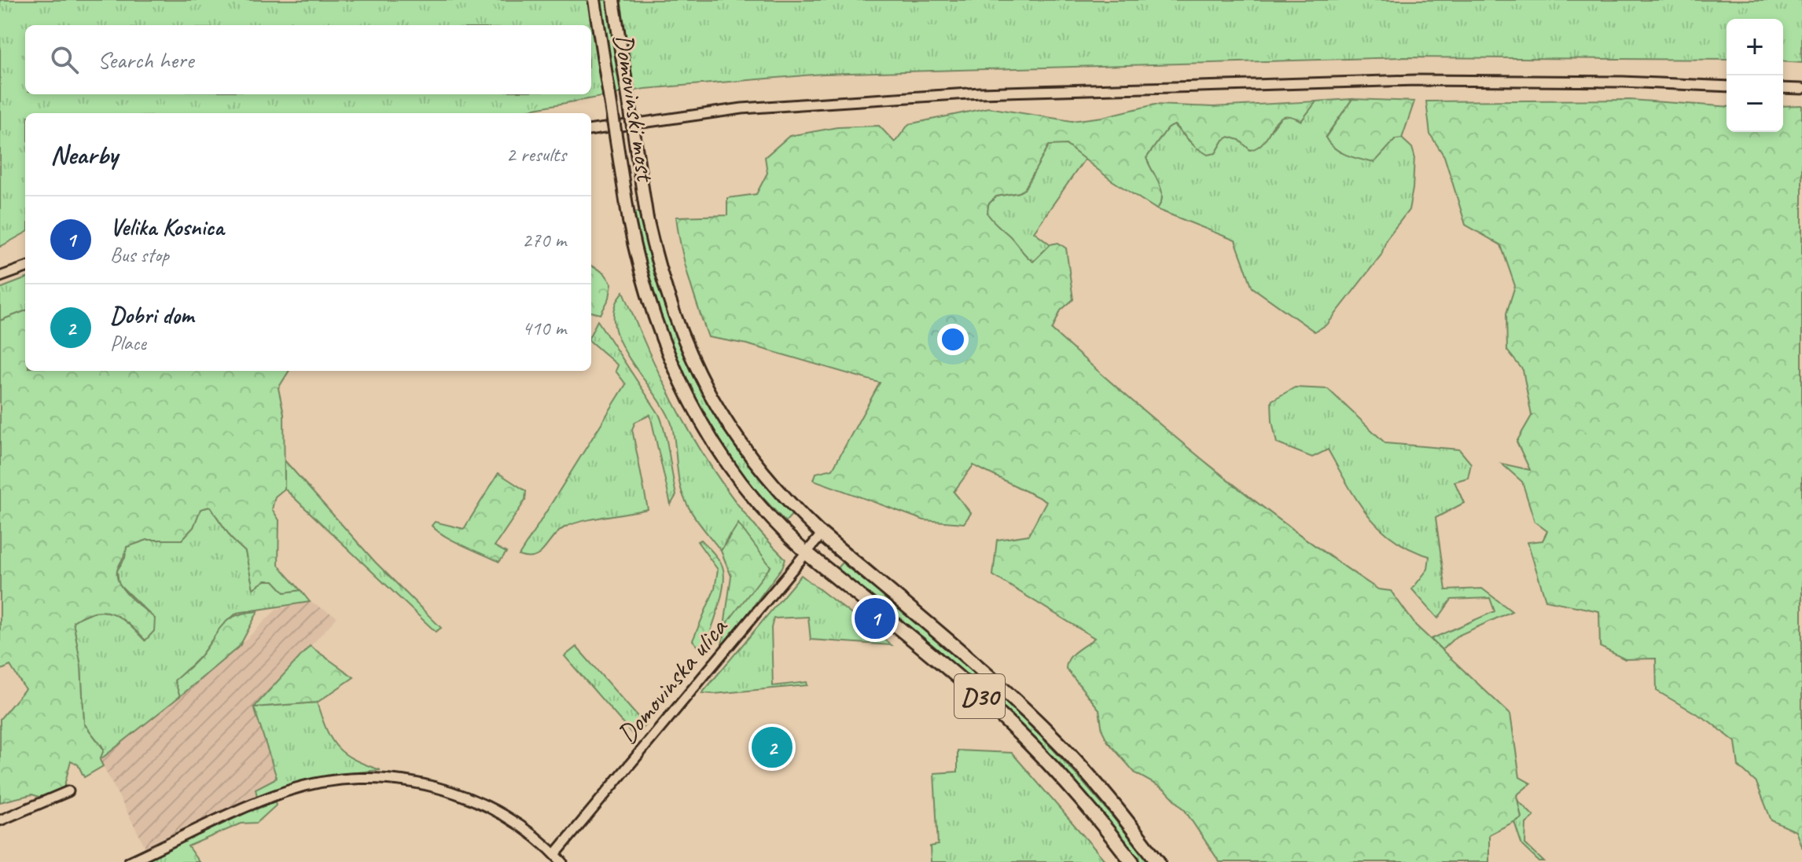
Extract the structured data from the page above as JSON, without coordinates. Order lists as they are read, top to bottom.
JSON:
{
  "streets": {
    "highway": ["D30"],
    "main road": ["Domovinski most"],
    "street": ["Domovinska ulica"]
  },
  "crossings": [
    ["Domovinski most", "Domovinska ulica"],
    ["Domovinski most", "D30"],
    ["Domovinska ulica", "D30"]
  ],
  "page": {
    "map_buttons": ["+", "−"],
    "search": "Search here",
    "heading": ["Nearby", "2 results"],
    "list": [
      {
        "mark": "1",
        "name": "Velika Kosnica",
        "note": "Bus stop",
        "value": "270 m"
      },
      {
        "mark": "2",
        "name": "Dobri dom",
        "note": "Place",
        "value": "410 m"
      }
    ],
    "pins": ["1", "2"]
  }
}
